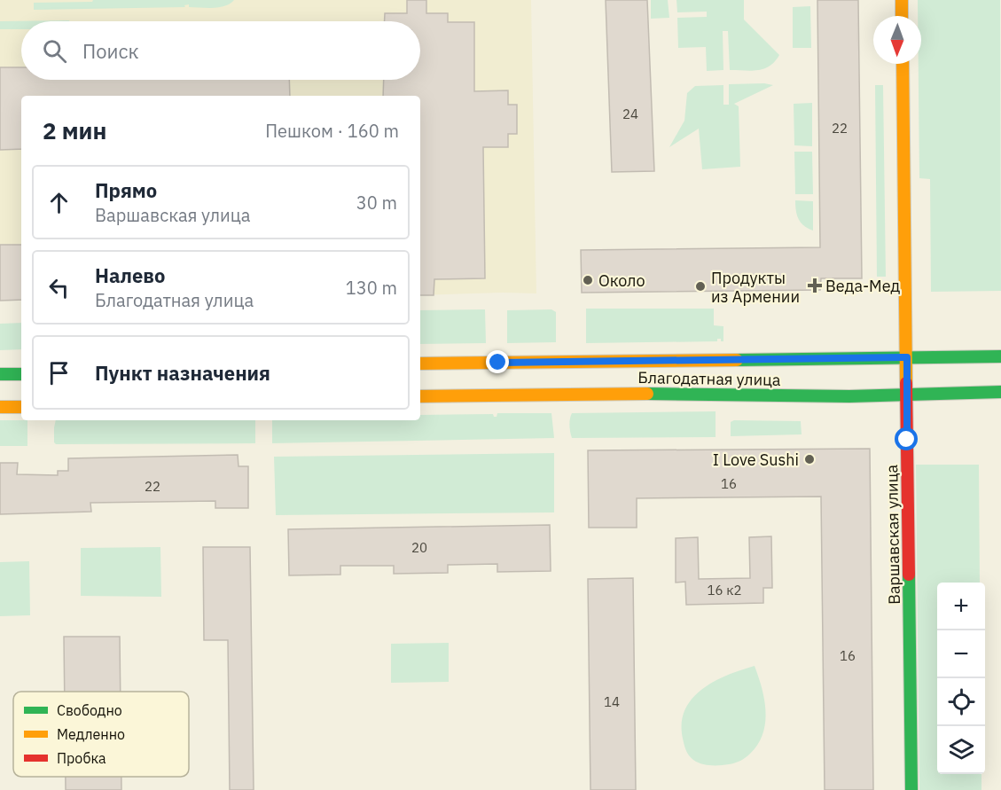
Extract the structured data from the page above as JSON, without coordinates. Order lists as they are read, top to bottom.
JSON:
{
  "streets": {
    "main road": ["Благодатная улица", "Варшавская улица"]
  },
  "crossings": [
    ["Благодатная улица", "Варшавская улица"]
  ],
  "places": {
    "other": ["Около", "Продукты из Армении", "I Love Sushi"],
    "health": ["Веда-Мед"]
  },
  "house_numbers": [
    "24",
    "22",
    "16",
    "22",
    "20",
    "16 к2",
    "16",
    "14"
  ],
  "legend": ["Свободно", "Медленно", "Пробка"],
  "north": "bottom",
  "page": {
    "search": "Поиск",
    "heading": ["2 мин", "Пешком · 160 m"],
    "list": [
      ["Прямо", "Варшавская улица", "30 m"],
      ["Налево", "Благодатная улица", "130 m"],
      "Пункт назначения"
    ],
    "map_buttons": ["+", "−"]
  }
}
